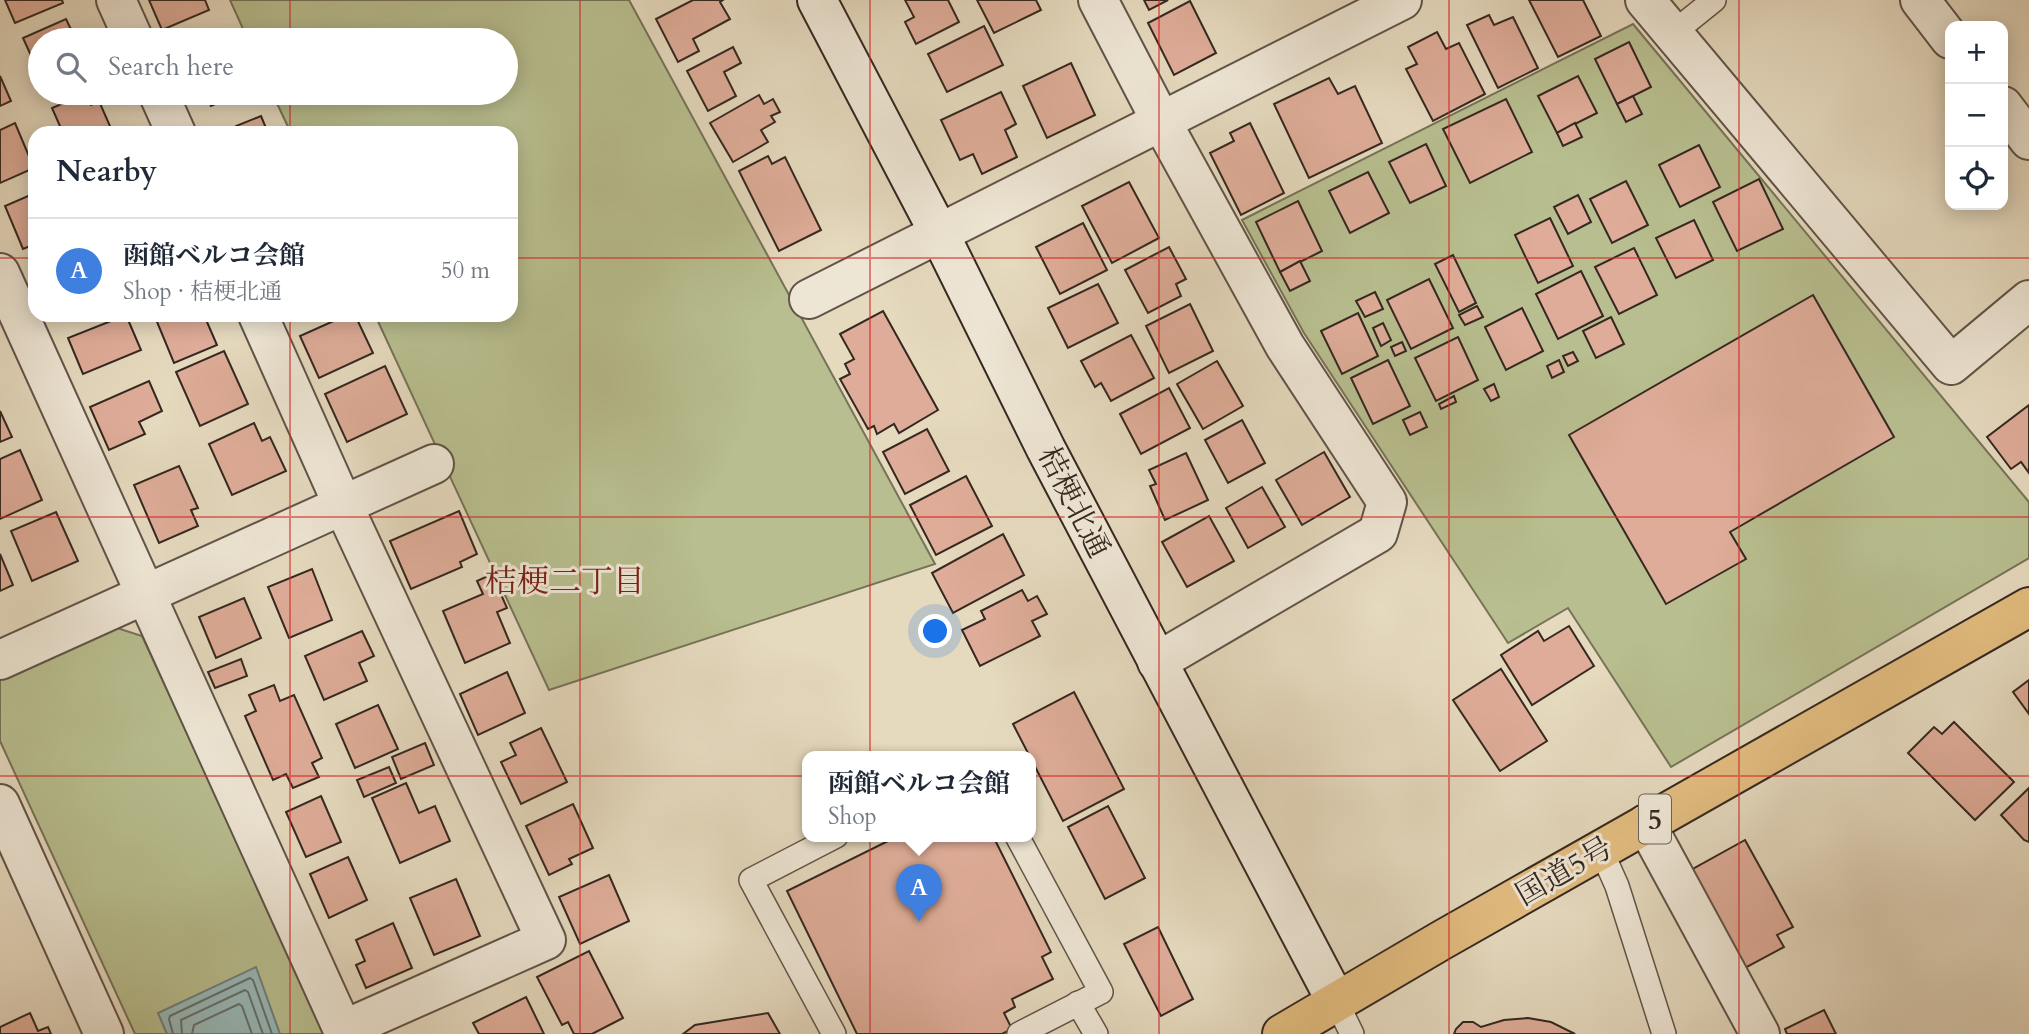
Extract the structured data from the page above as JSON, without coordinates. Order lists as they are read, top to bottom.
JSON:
{
  "streets": {
    "highway": ["5", "国道5号"],
    "street": ["桔梗北通"]
  },
  "crossings": [
    ["桔梗北通", "国道5号"]
  ],
  "districts": ["桔梗二丁目"],
  "page": {
    "map_buttons": ["+", "−"],
    "search": "Search here",
    "heading": "Nearby",
    "list": [
      {
        "mark": "A",
        "name": "函館ベルコ会館",
        "note": "Shop · 桔梗北通",
        "value": "50 m"
      }
    ],
    "popup": ["函館ベルコ会館", "Shop"],
    "pins": "A"
  }
}
